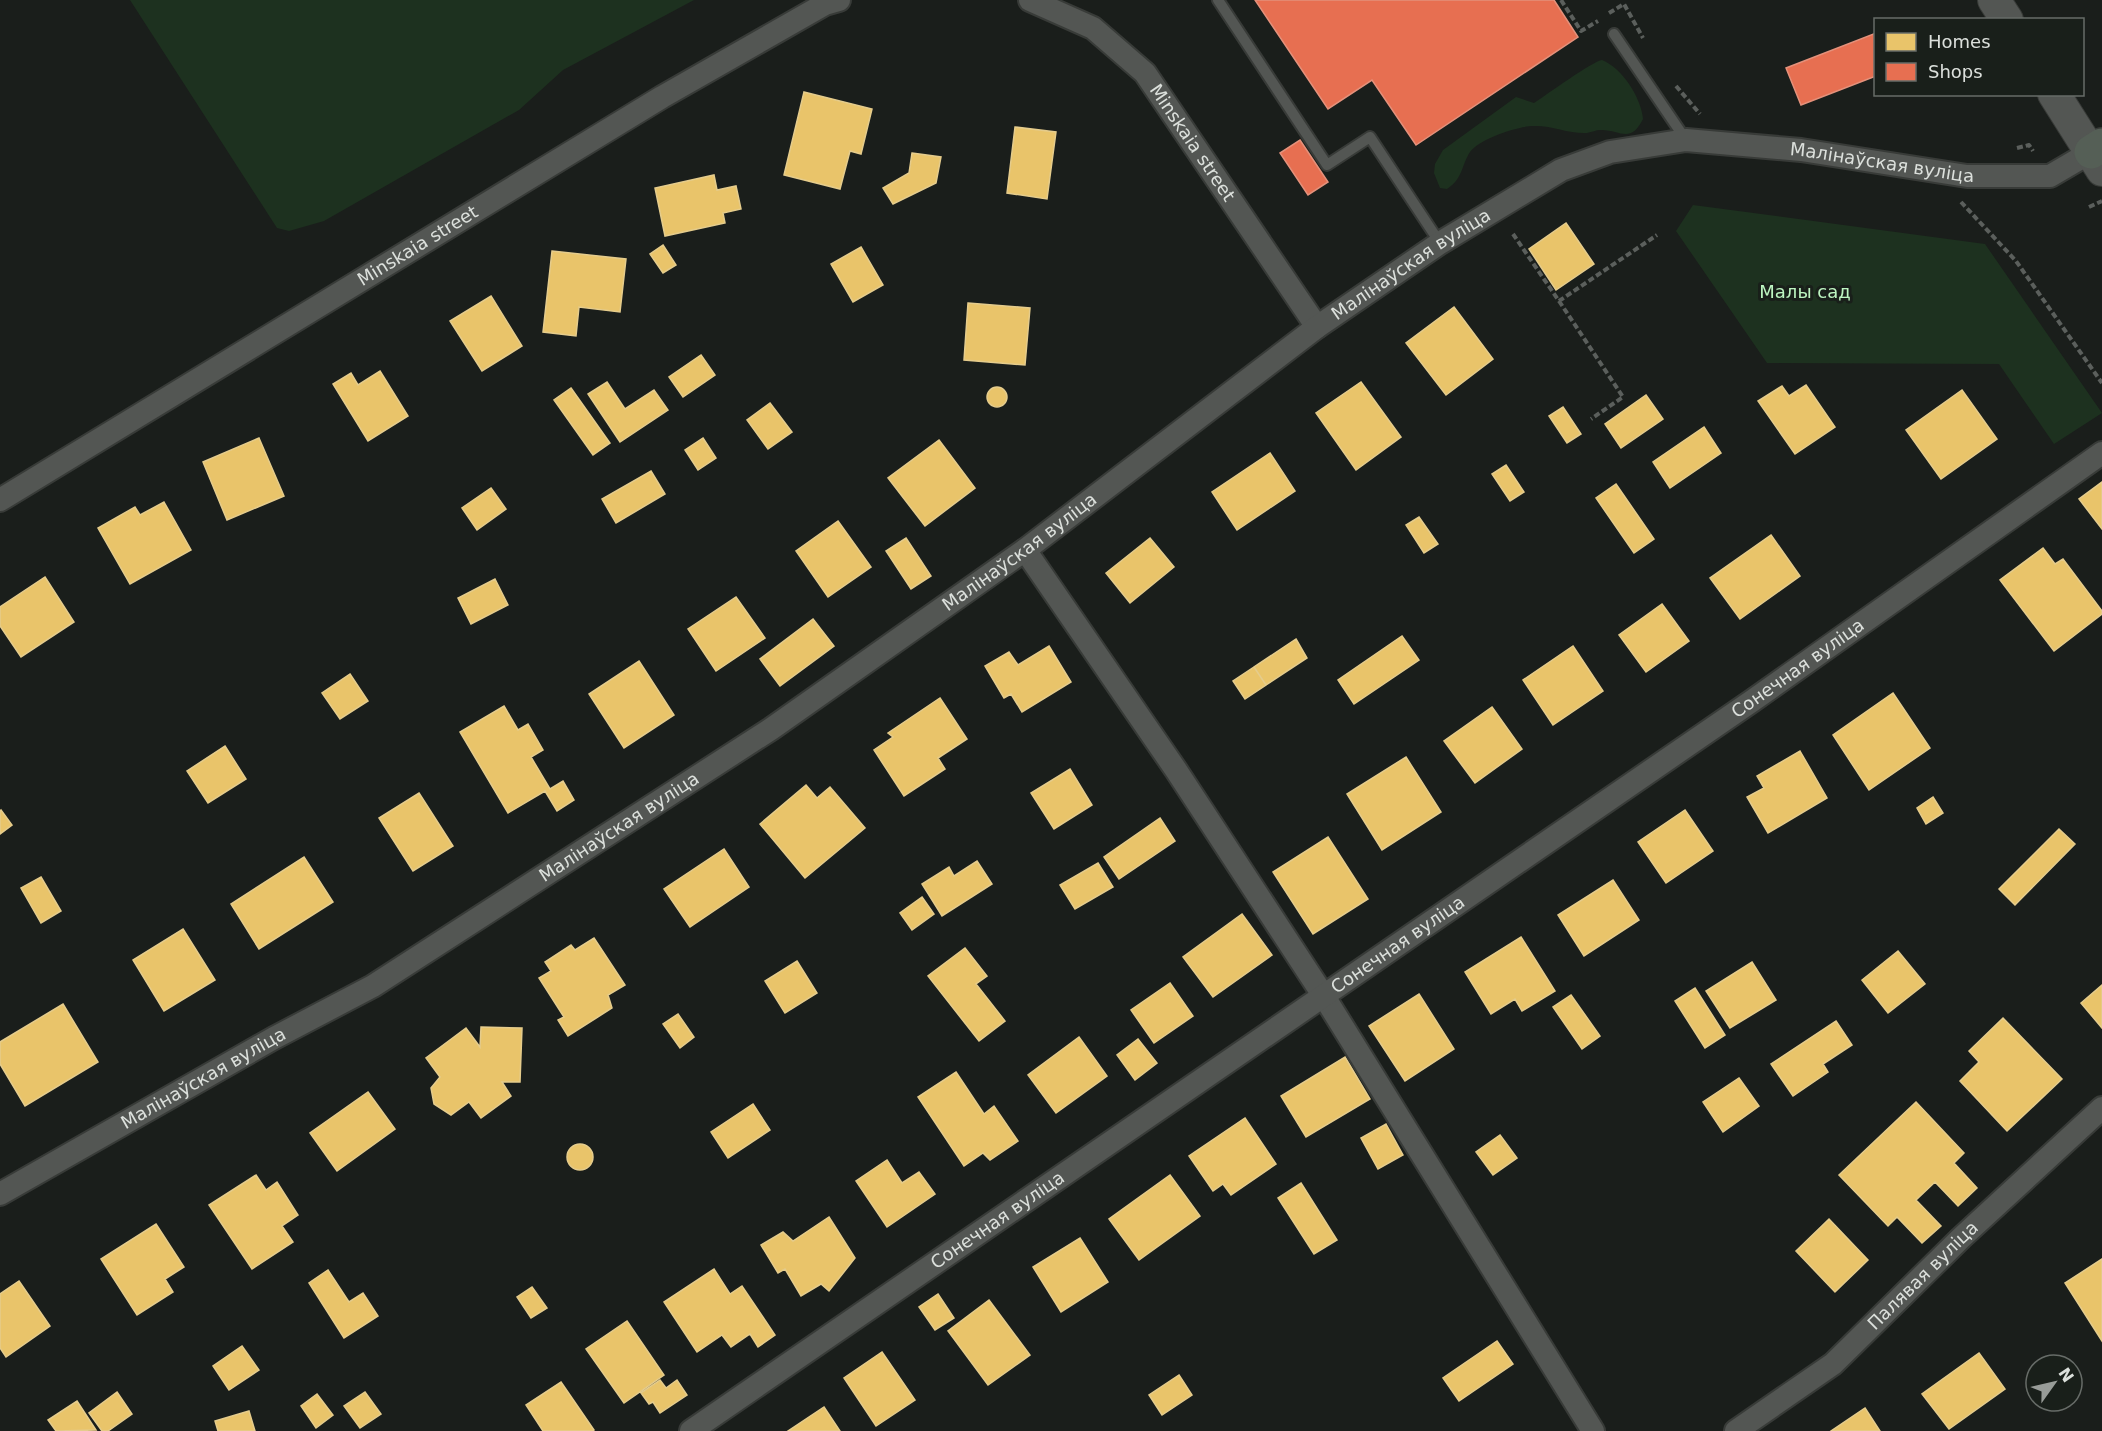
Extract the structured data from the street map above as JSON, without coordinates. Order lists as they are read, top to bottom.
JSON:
{
  "streets": {
    "street": [
      "Minskaia street",
      "Малінаўская вуліца",
      "Сонечная вуліца",
      "Палявая вуліца"
    ]
  },
  "crossings": [
    ["Minskaia street", "Малінаўская вуліца"]
  ],
  "parks": ["Малы сад"],
  "legend": ["Homes", "Shops"],
  "north": "top right"
}
